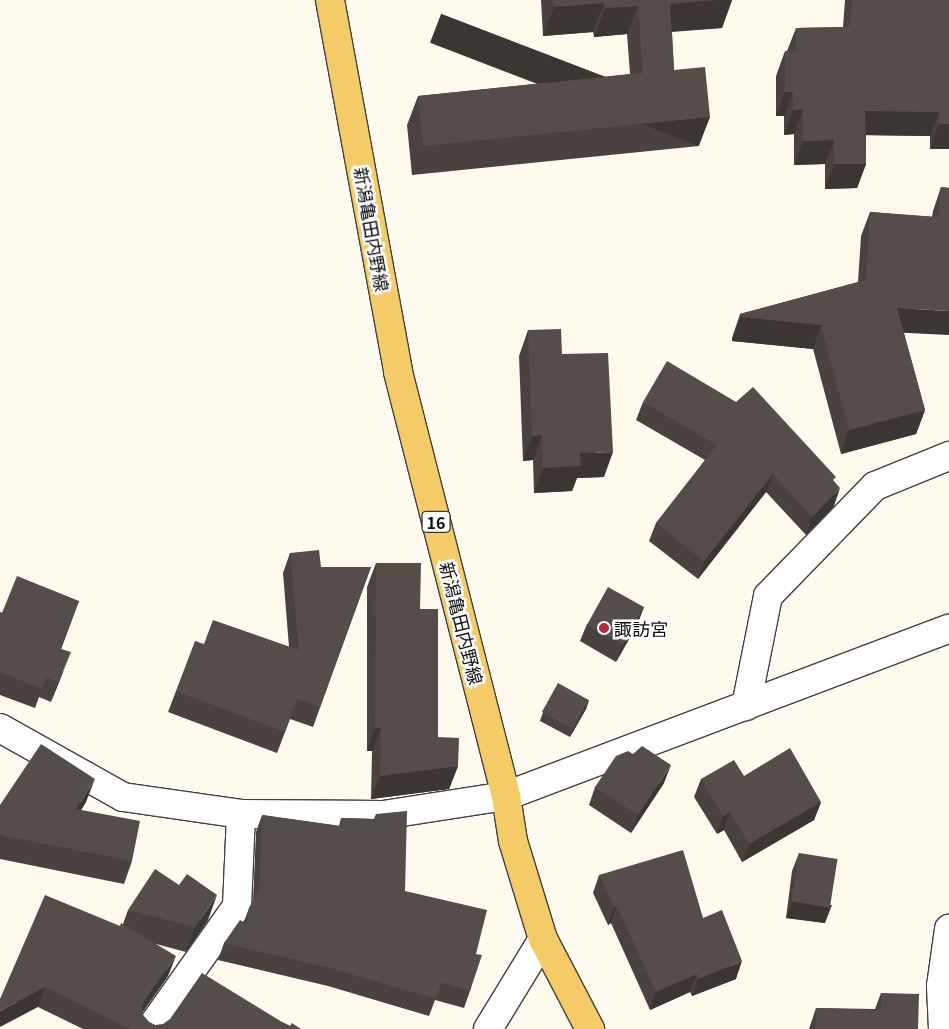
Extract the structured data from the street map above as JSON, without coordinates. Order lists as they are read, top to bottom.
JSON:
{
  "streets": {
    "main road": ["新潟亀田内野線", "16"]
  },
  "places": ["諏訪宮"]
}
